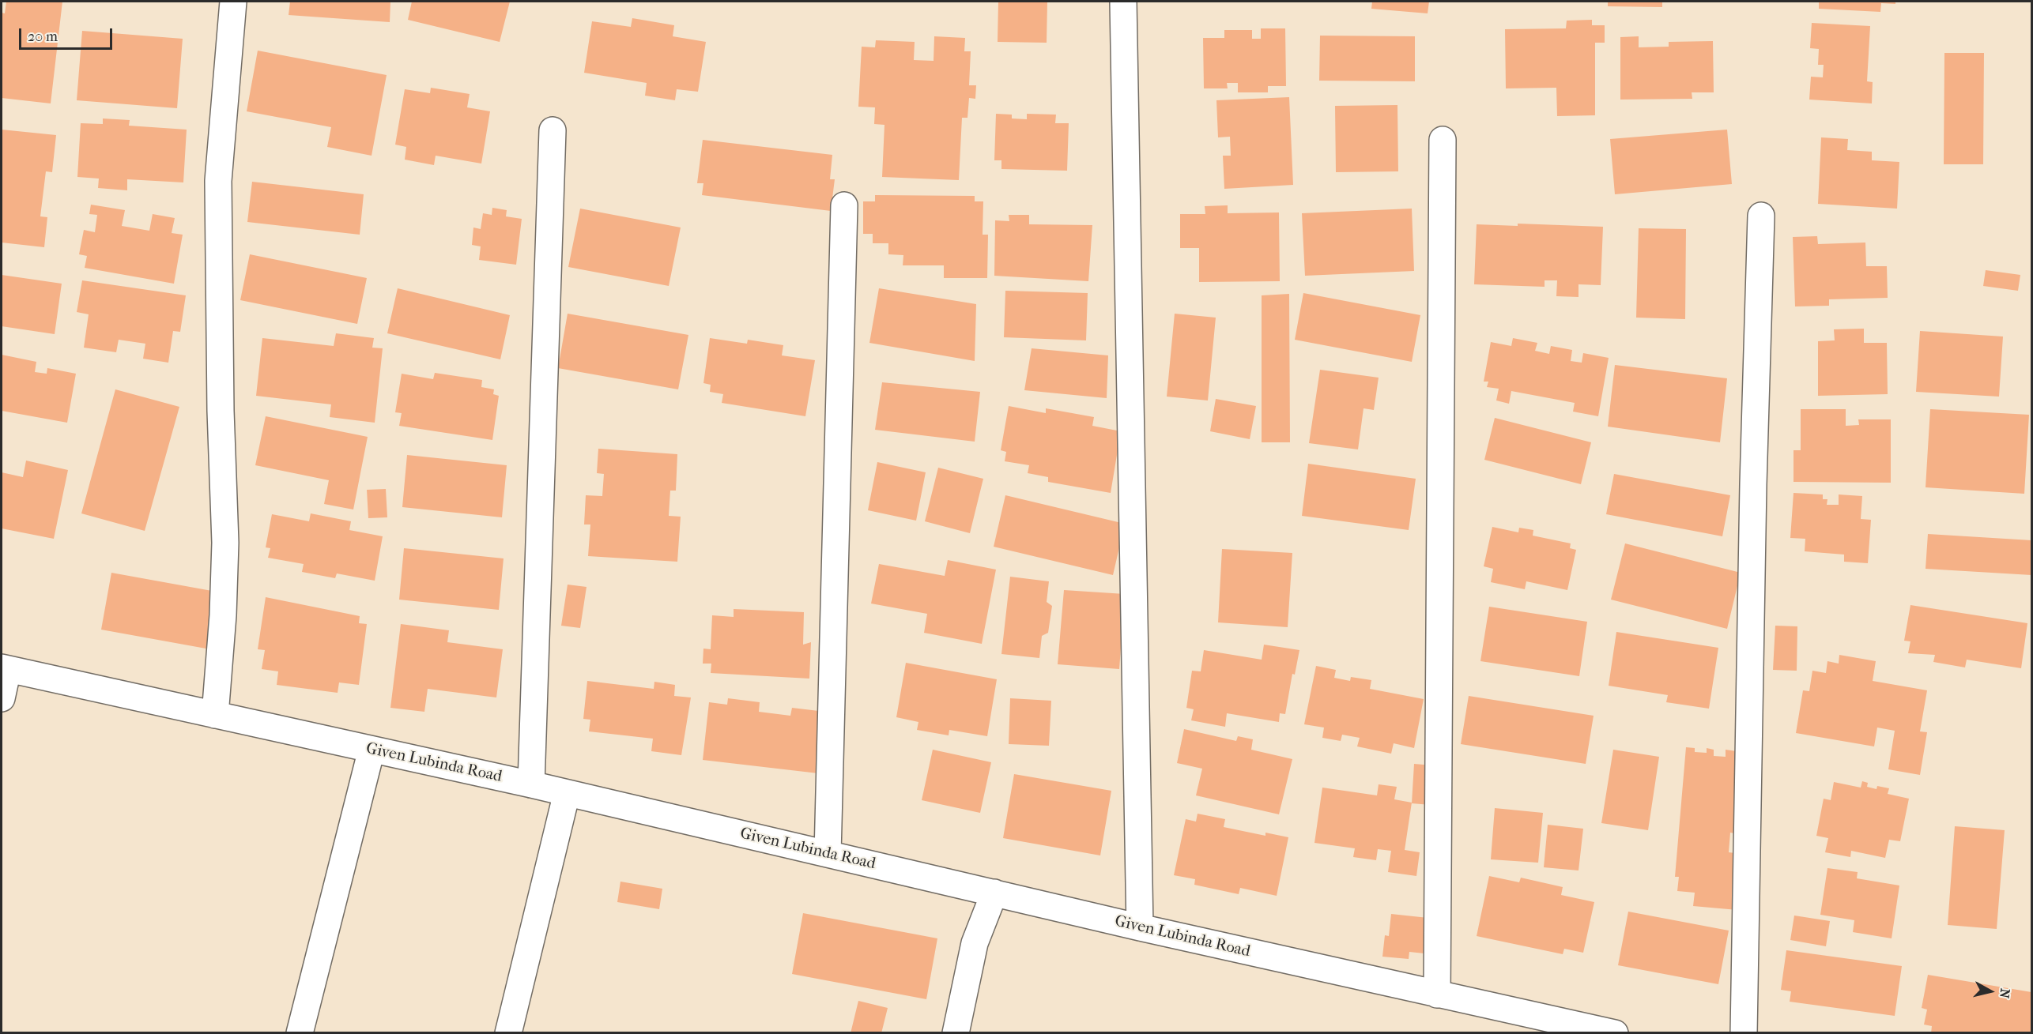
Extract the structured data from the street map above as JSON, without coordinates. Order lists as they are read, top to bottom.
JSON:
{
  "streets": {
    "street": ["Given Lubinda Road"]
  },
  "scale_bar": "20 m",
  "north": "right"
}
